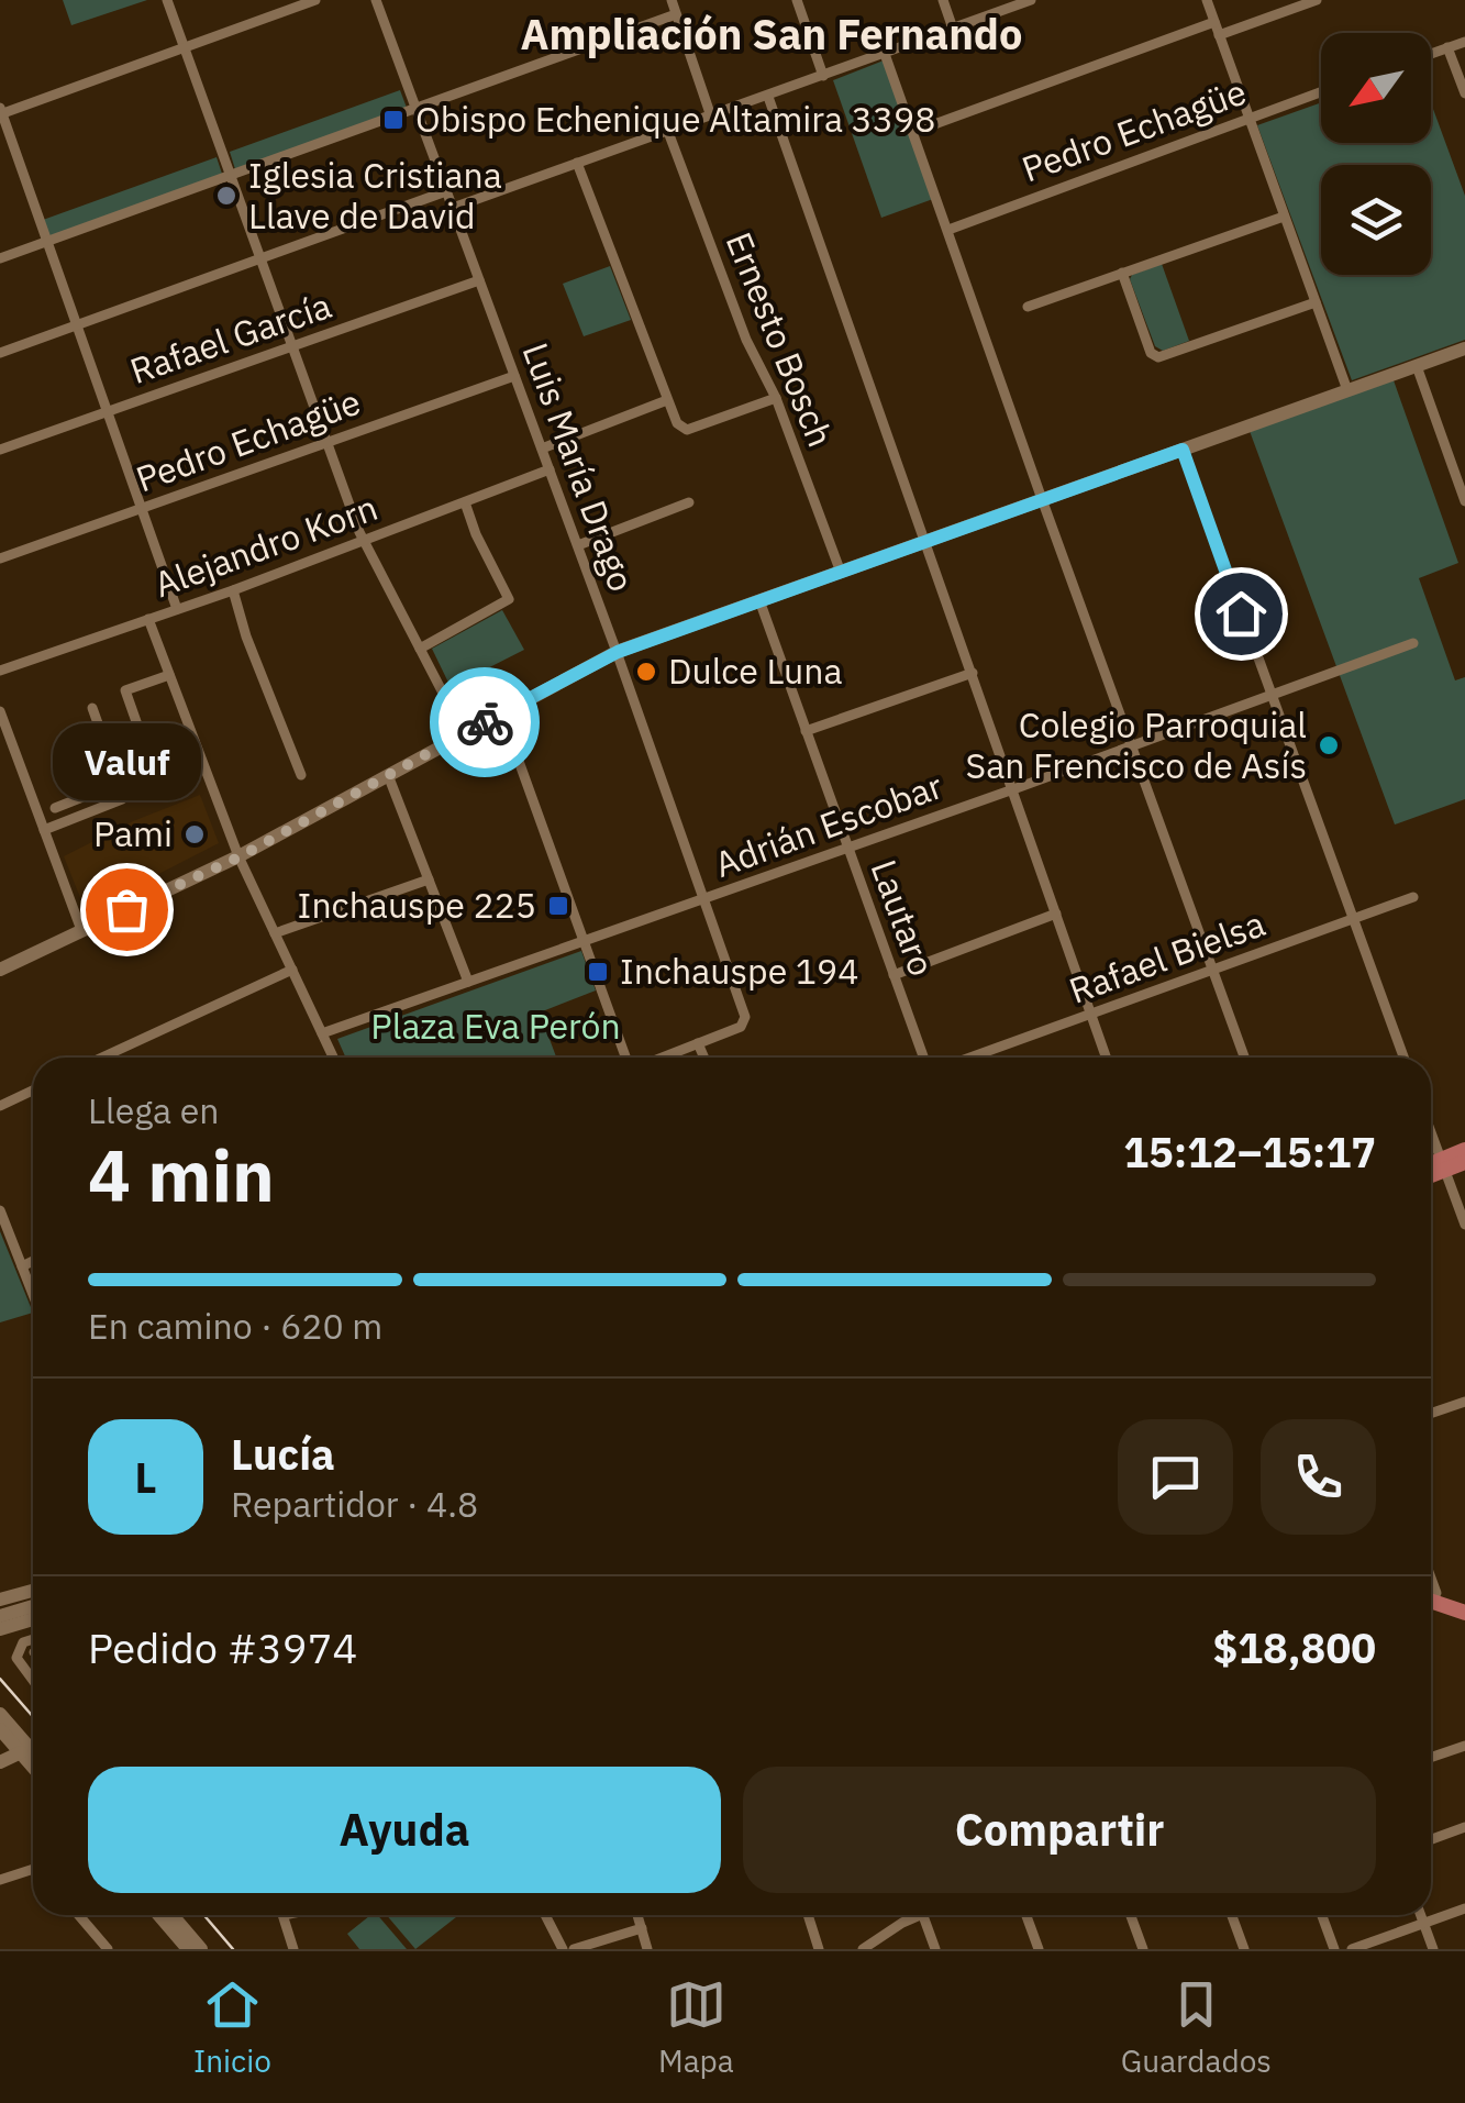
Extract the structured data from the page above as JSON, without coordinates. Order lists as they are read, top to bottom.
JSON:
{
  "streets": {
    "street": [
      "Pedro Echagüe",
      "Rafael García",
      "Ernesto Bosch",
      "Luis María Drago",
      "Alejandro Korn",
      "Adrián Escobar",
      "Lautaro",
      "Rafael Bielsa"
    ]
  },
  "crossings": [
    ["Pedro Echagüe", "Luis María Drago"],
    ["Rafael García", "Luis María Drago"],
    ["Luis María Drago", "Alejandro Korn"],
    ["Luis María Drago", "Adrián Escobar"],
    ["Adrián Escobar", "Lautaro"]
  ],
  "districts": ["Ampliación San Fernando"],
  "parks": ["Plaza Eva Perón"],
  "places": {
    "transit": ["Obispo Echenique Altamira 3398", "Inchauspe 225", "Inchauspe 194"],
    "other": [
      "Iglesia Cristiana Llave de David",
      "Dulce Luna",
      "Colegio Parroquial San Frencisco de Asís",
      "Pami",
      "Valuf"
    ]
  },
  "north": "bottom left",
  "page": {
    "bubble": "Valuf",
    "heading": ["4 min", "Llega en", "15:12–15:17"],
    "panel": [
      "Lucía",
      "Repartidor · 4.8",
      "Pedido #3974",
      "$18,800"
    ],
    "bar": "En camino · 620 m",
    "round": "L",
    "buttons": ["Ayuda", "Compartir"],
    "tabs": ["Inicio", "Mapa", "Guardados"]
  }
}
